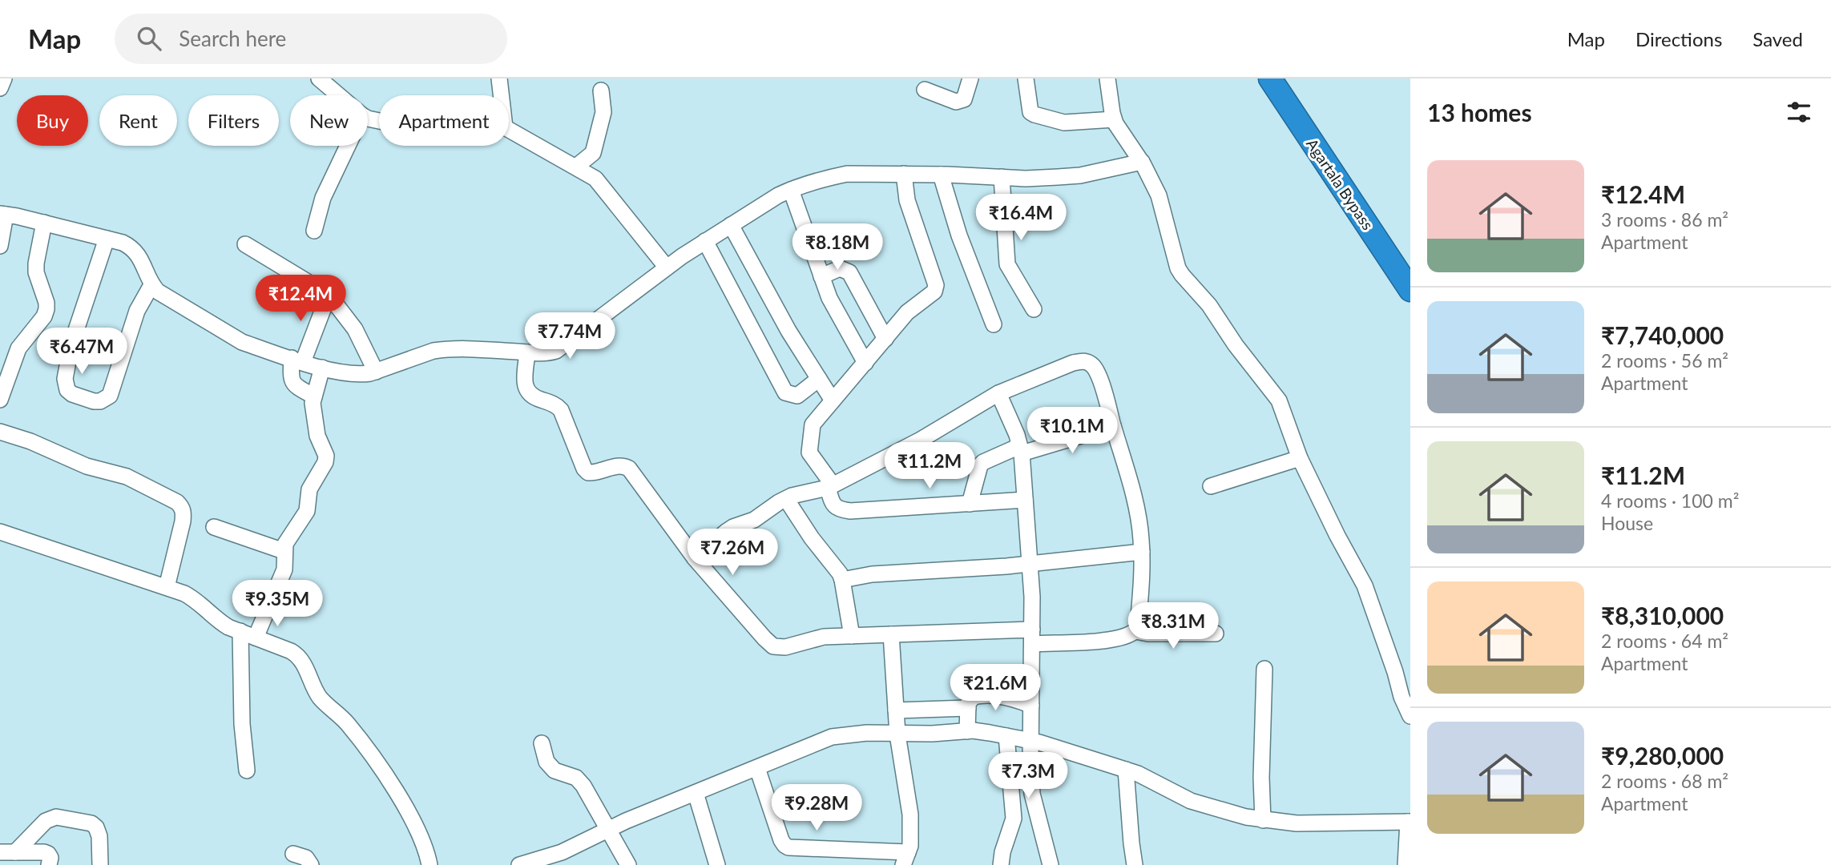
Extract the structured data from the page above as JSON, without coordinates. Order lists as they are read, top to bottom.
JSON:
{
  "streets": {
    "highway": ["Agartala Bypass"]
  },
  "page": {
    "header": "Map",
    "search": "Search here",
    "nav": ["Map", "Directions", "Saved"],
    "heading": "13 homes",
    "chip": [
      "Buy",
      "Rent",
      "Filters",
      "New",
      "Apartment"
    ],
    "list": [
      {
        "name": "₹12.4M",
        "note": "3 rooms · 86 m² · Apartment"
      },
      {
        "name": "₹7,740,000",
        "note": "2 rooms · 56 m² · Apartment"
      },
      {
        "name": "₹11.2M",
        "note": "4 rooms · 100 m² · House"
      },
      {
        "name": "₹8,310,000",
        "note": "2 rooms · 64 m² · Apartment"
      },
      {
        "name": "₹9,280,000",
        "note": "2 rooms · 68 m² · Apartment"
      }
    ],
    "price": [
      "₹16.4M",
      "₹8.18M",
      "₹12.4M",
      "₹7.74M",
      "₹6.47M",
      "₹10.1M",
      "₹11.2M",
      "₹7.26M",
      "₹9.35M",
      "₹8.31M",
      "₹21.6M",
      "₹7.3M",
      "₹9.28M"
    ]
  }
}
